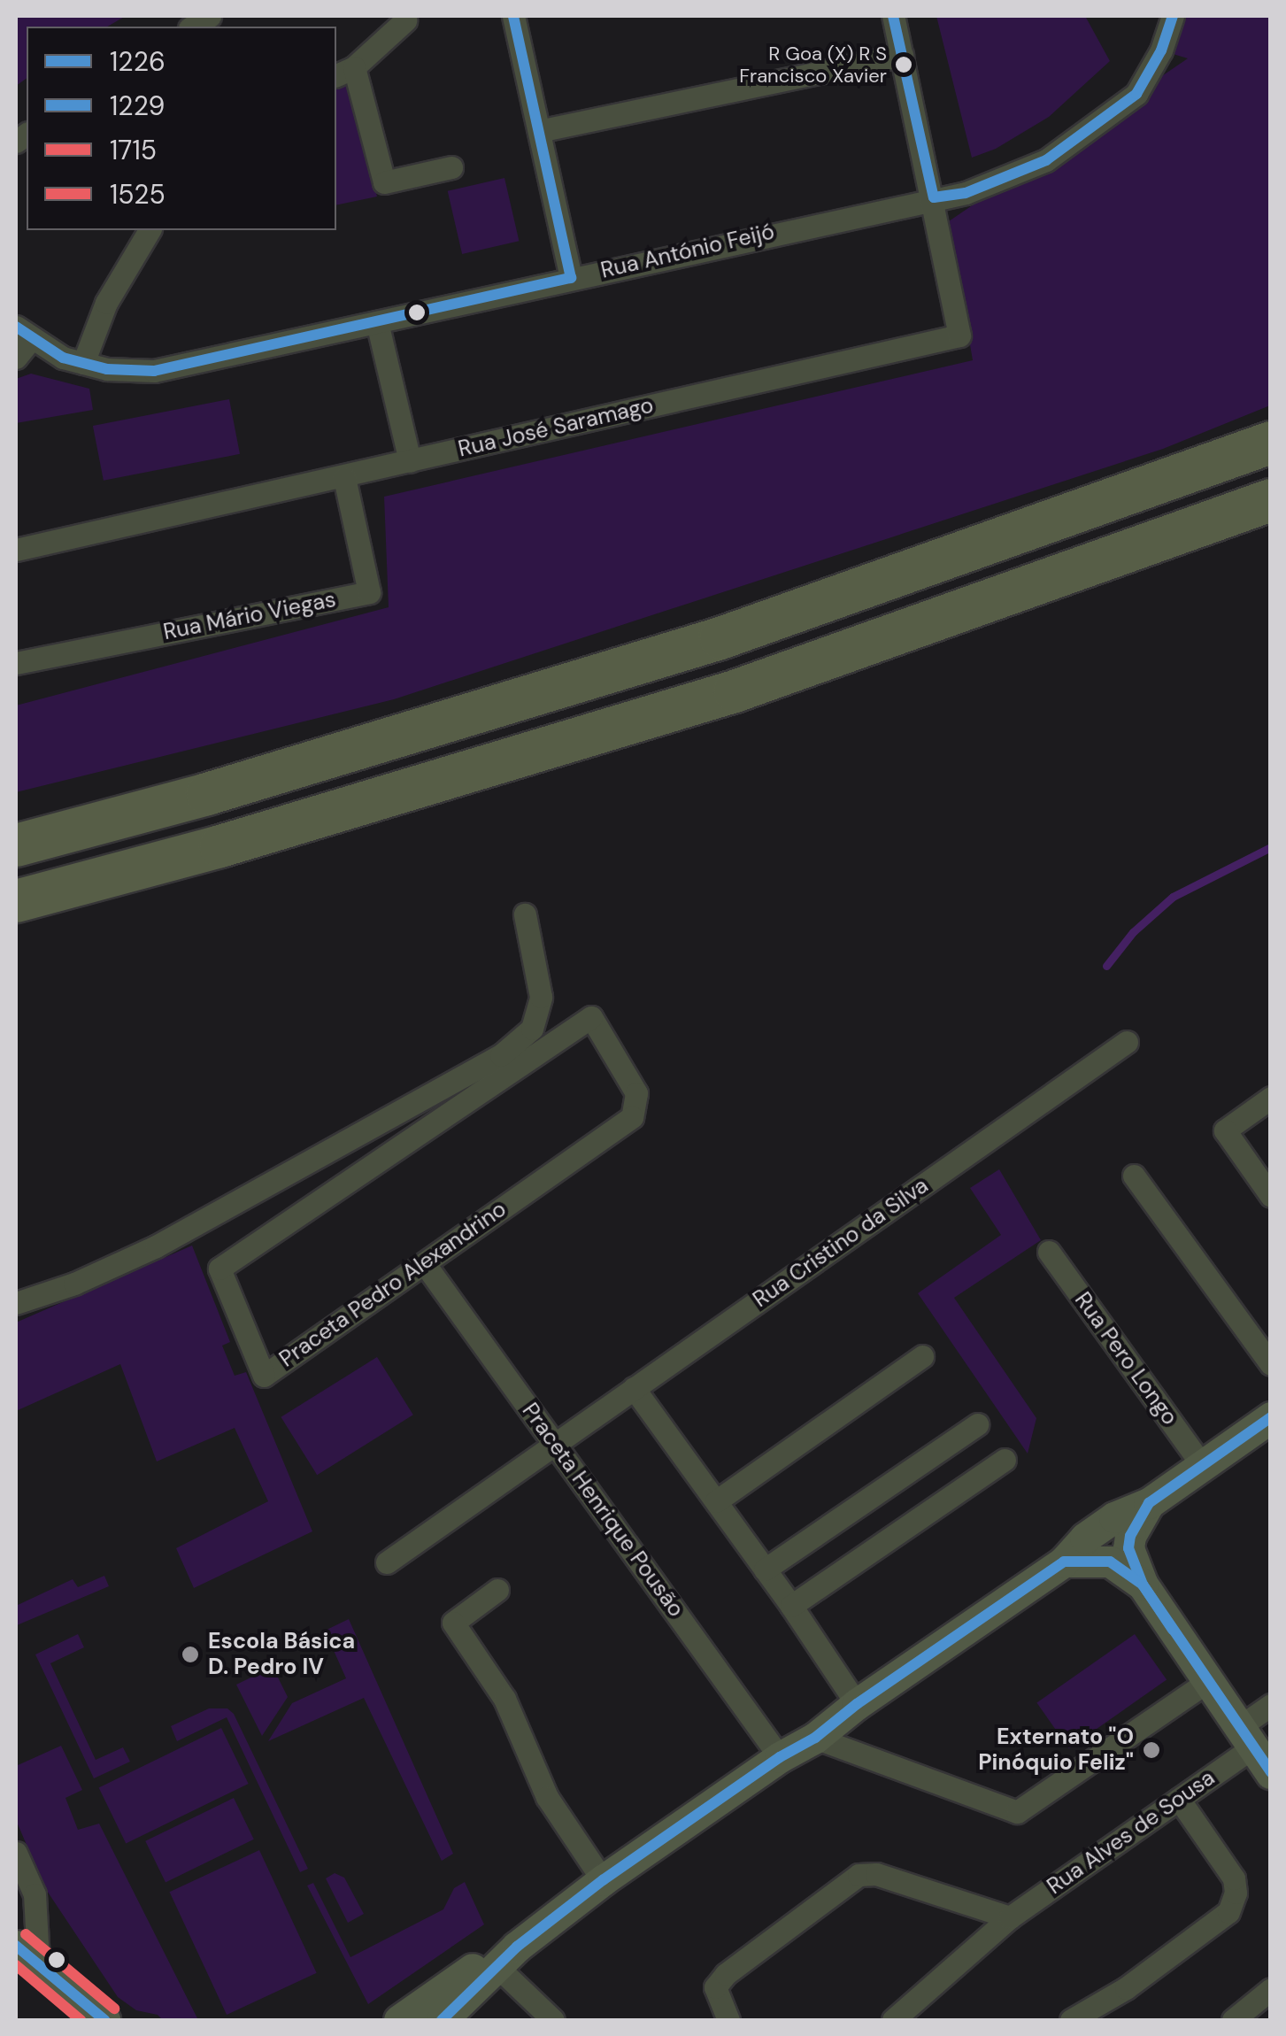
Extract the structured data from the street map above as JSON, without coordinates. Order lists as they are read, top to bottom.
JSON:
{
  "streets": {
    "street": [
      "Rua António Feijó",
      "Rua José Saramago",
      "Rua Mário Viegas",
      "Rua Cristino da Silva",
      "Praceta Pedro Alexandrino",
      "Rua Pero Longo",
      "Praceta Henrique Pousão",
      "Rua Alves de Sousa"
    ]
  },
  "crossings": [
    ["Rua António Feijó", "Rua José Saramago"],
    ["Rua José Saramago", "Rua Mário Viegas"],
    ["Rua Cristino da Silva", "Praceta Henrique Pousão"],
    ["Praceta Pedro Alexandrino", "Praceta Henrique Pousão"]
  ],
  "places": ["R Goa (X) R S Francisco Xavier", "Escola Básica D. Pedro IV", "Externato \"O Pinóquio Feliz\""],
  "lines": [
    "transit line 1229",
    "transit line 1226",
    "transit line 1525",
    "transit line 1715"
  ],
  "legend": [
    "1226",
    "1229",
    "1715",
    "1525"
  ]
}
